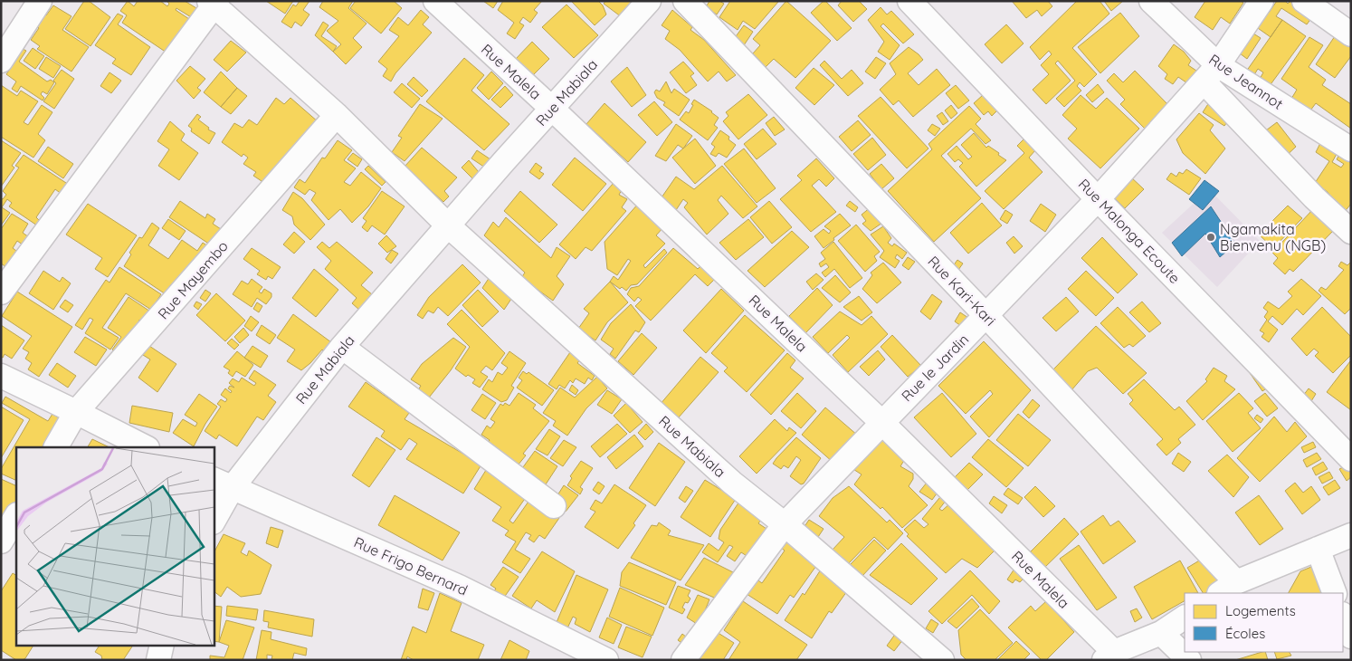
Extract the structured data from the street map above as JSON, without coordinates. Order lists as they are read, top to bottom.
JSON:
{
  "streets": {
    "street": [
      "Rue Malela",
      "Rue Jeannot",
      "Rue Mabiala",
      "Rue Malonga Ecoute",
      "Rue Mayembo",
      "Rue Kari-Kari",
      "Rue le Jardin",
      "Rue Frigo Bernard"
    ]
  },
  "crossings": [
    ["Rue Malela", "Rue Mabiala"],
    ["Rue Malela", "Rue le Jardin"],
    ["Rue Jeannot", "Rue le Jardin"],
    ["Rue Mabiala", "Rue Mayembo"],
    ["Rue Mabiala", "Rue le Jardin"],
    ["Rue Mabiala", "Rue Frigo Bernard"],
    ["Rue Malonga Ecoute", "Rue le Jardin"],
    ["Rue Kari-Kari", "Rue le Jardin"]
  ],
  "places": ["Ngamakita Bienvenu (NGB)"],
  "legend": ["Logements", "Écoles"]
}
